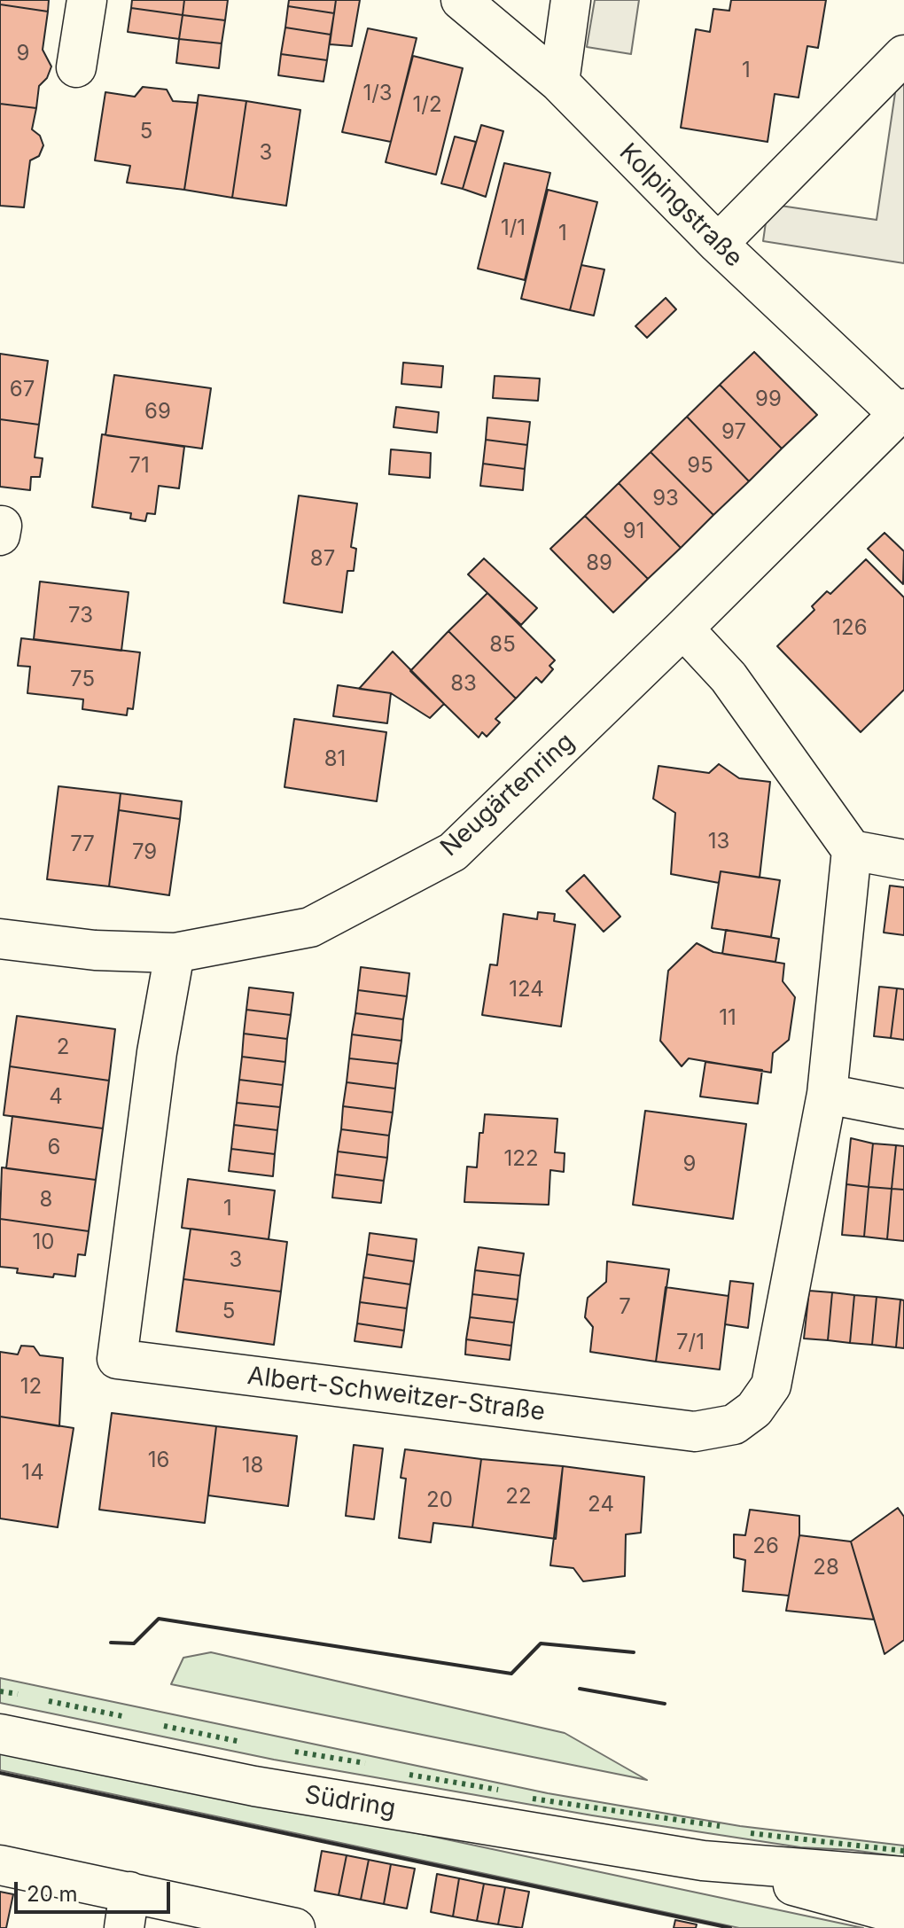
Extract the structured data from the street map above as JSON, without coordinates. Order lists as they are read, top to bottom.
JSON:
{
  "streets": {
    "street": [
      "Kolpingstraße",
      "Neugärtenring",
      "Albert-Schweitzer-Straße",
      "Südring"
    ]
  },
  "crossings": [
    ["Kolpingstraße", "Neugärtenring"],
    ["Neugärtenring", "Albert-Schweitzer-Straße"]
  ],
  "house_numbers": [
    "9",
    "1",
    "1/3",
    "1/2",
    "5",
    "3",
    "1/1",
    "1",
    "67",
    "99",
    "69",
    "97",
    "71",
    "95",
    "93",
    "91",
    "87",
    "89",
    "73",
    "126",
    "85",
    "75",
    "83",
    "81",
    "13",
    "77",
    "79",
    "124",
    "11",
    "2",
    "4",
    "6",
    "122",
    "9",
    "8",
    "1",
    "10",
    "3",
    "7",
    "5",
    "7/1",
    "12",
    "16",
    "18",
    "14",
    "22",
    "20",
    "24",
    "26",
    "28"
  ],
  "scale_bar": "20 m"
}
